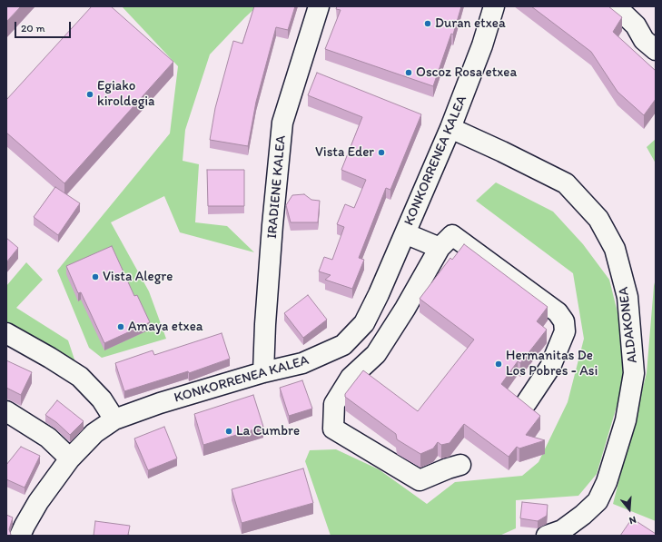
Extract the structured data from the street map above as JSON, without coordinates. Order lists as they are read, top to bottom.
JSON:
{
  "streets": {
    "street": ["KONKORRENEA KALEA", "IRADIENE KALEA", "ALDAKONEA"]
  },
  "crossings": [
    ["KONKORRENEA KALEA", "IRADIENE KALEA"],
    ["KONKORRENEA KALEA", "ALDAKONEA"]
  ],
  "places": [
    "Duran etxea",
    "Oscoz Rosa etxea",
    "Egiako kiroldegia",
    "Vista Eder",
    "Vista Alegre",
    "Amaya etxea",
    "Hermanitas De Los Pobres - Asi",
    "La Cumbre"
  ],
  "scale_bar": "20 m",
  "north": "bottom"
}
